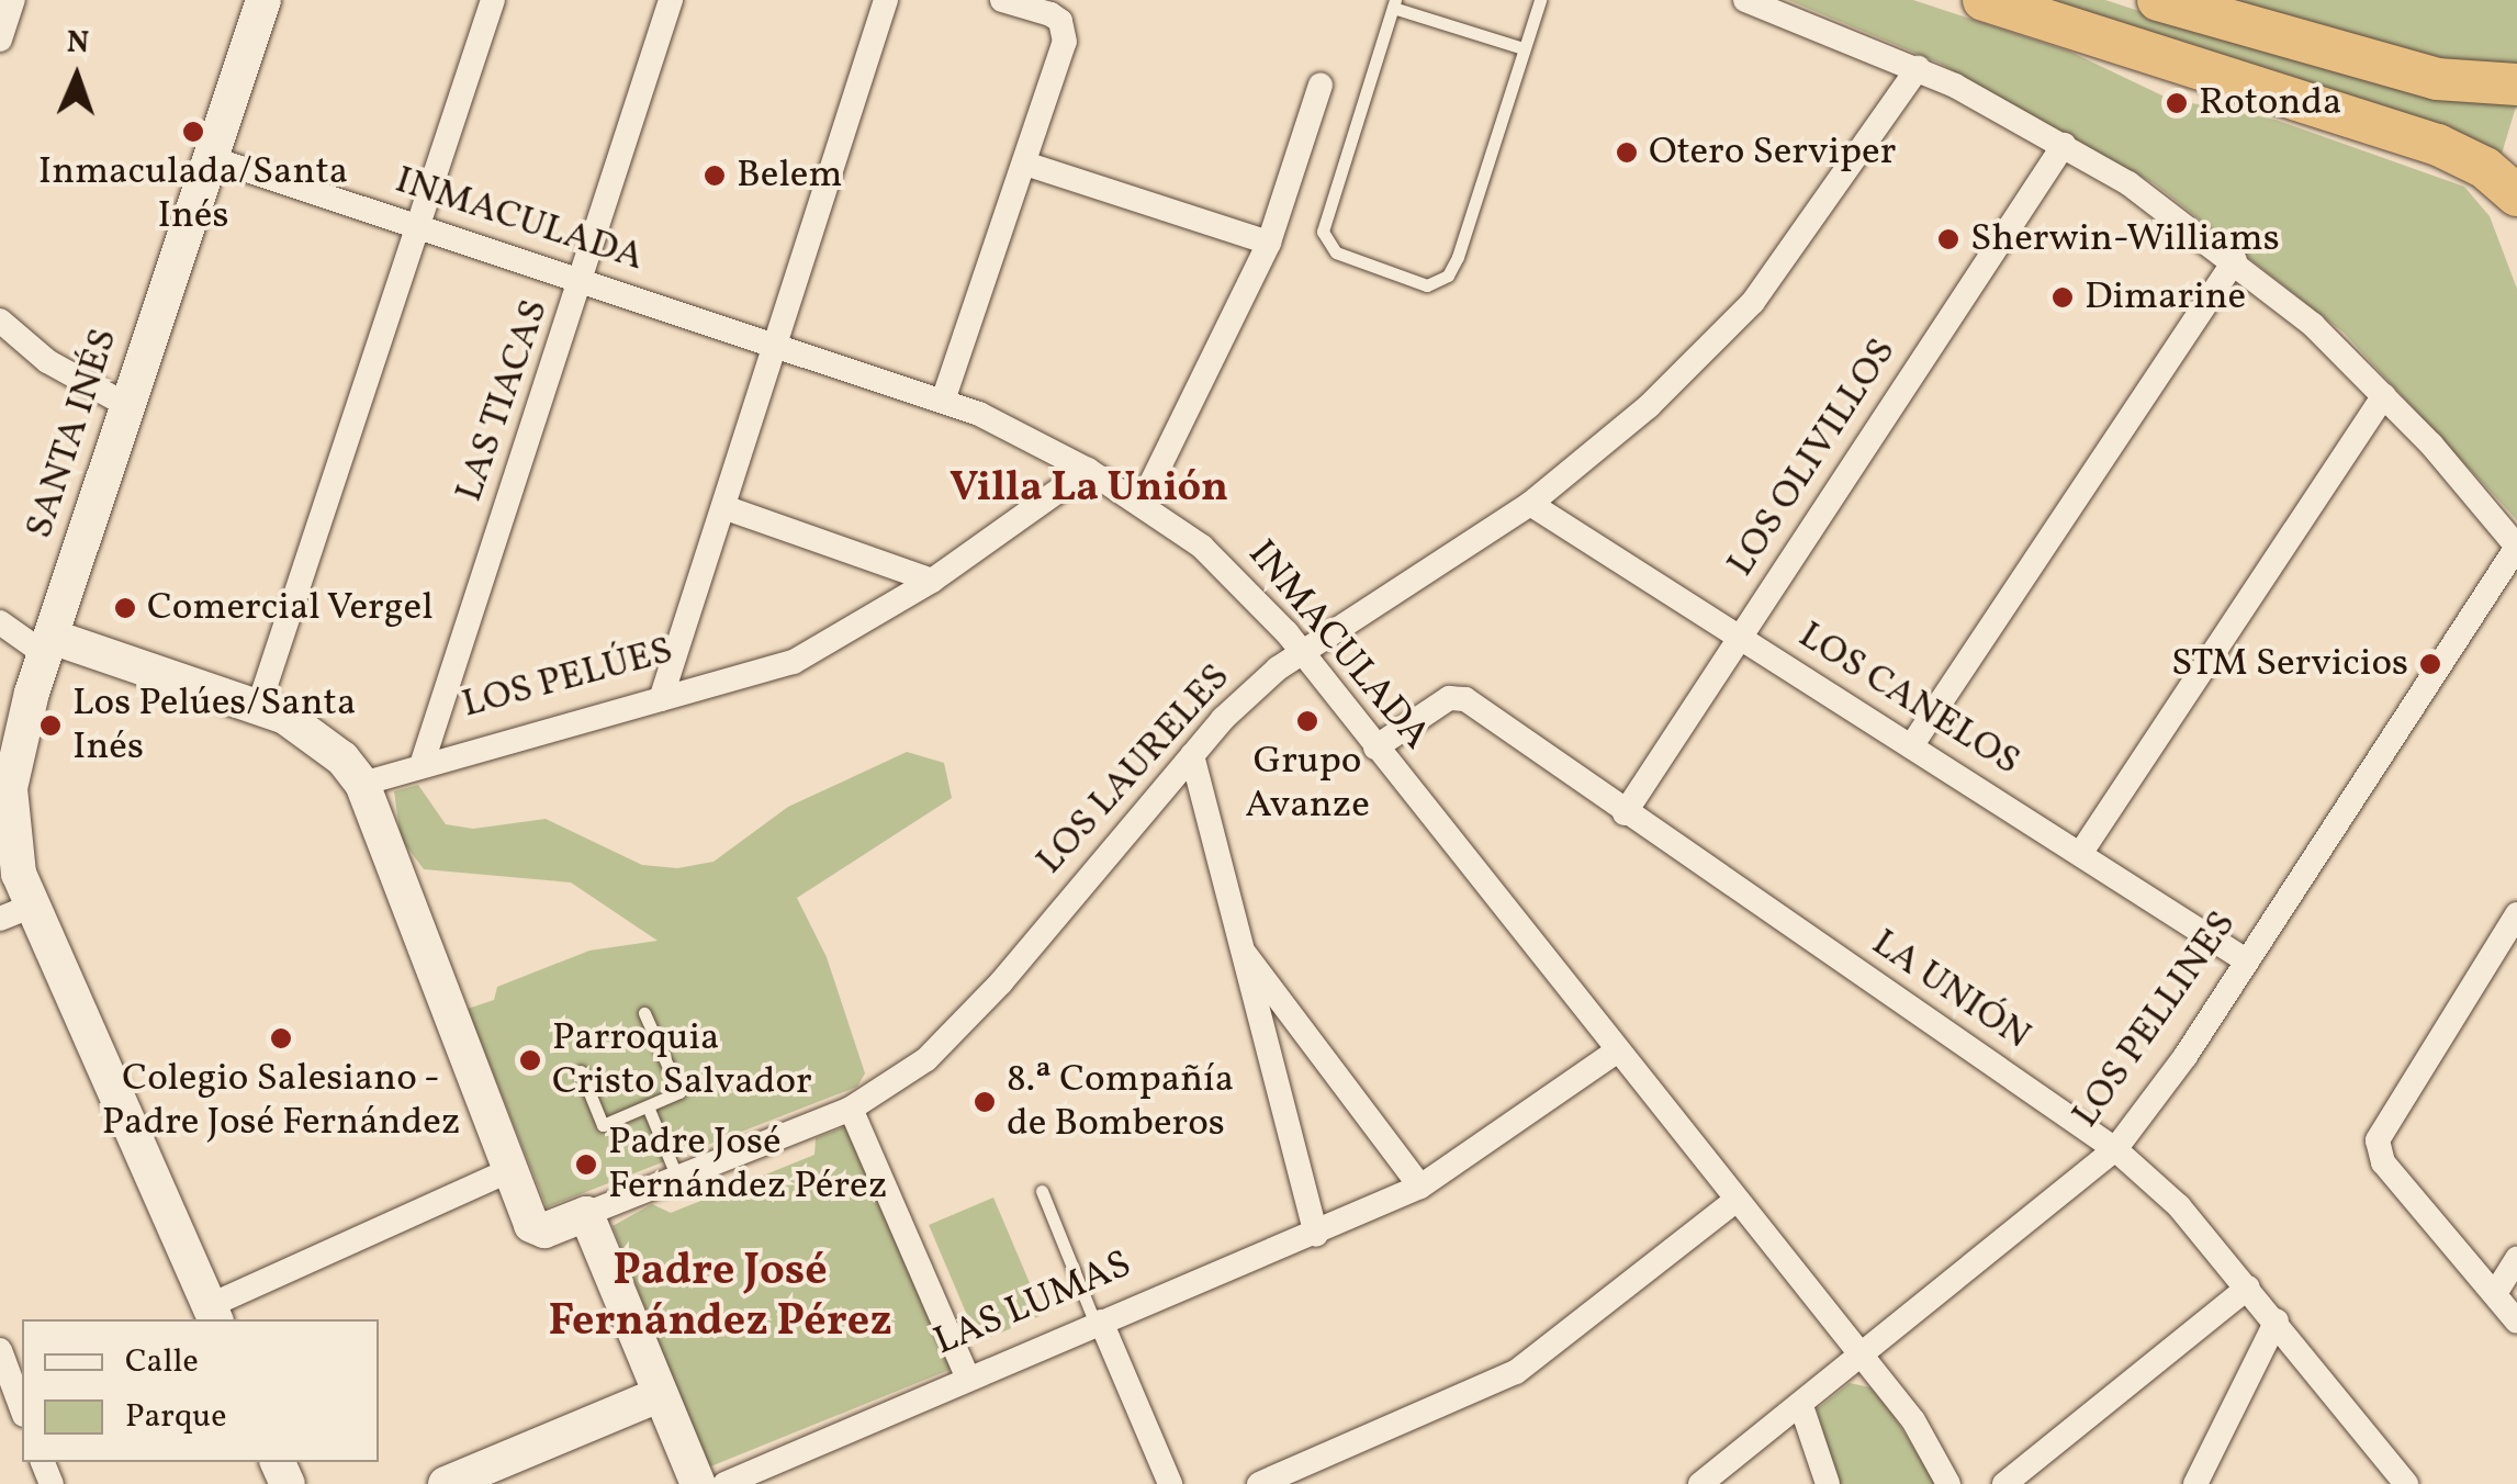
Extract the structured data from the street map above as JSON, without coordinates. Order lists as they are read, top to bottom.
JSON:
{
  "streets": {
    "main road": ["SANTA INÉS"],
    "street": [
      "INMACULADA",
      "LAS TIACAS",
      "LOS OLIVILLOS",
      "LOS PELÚES",
      "LOS CANELOS",
      "LOS LAURELES",
      "LA UNIÓN",
      "LOS PELLINES",
      "LAS LUMAS"
    ]
  },
  "crossings": [
    ["INMACULADA", "LAS TIACAS"],
    ["INMACULADA", "SANTA INÉS"],
    ["INMACULADA", "LOS PELÚES"],
    ["INMACULADA", "LOS LAURELES"],
    ["INMACULADA", "LA UNIÓN"],
    ["INMACULADA", "LOS PELLINES"],
    ["INMACULADA", "LAS LUMAS"],
    ["LAS TIACAS", "LOS PELÚES"],
    ["LOS OLIVILLOS", "LOS CANELOS"],
    ["LOS OLIVILLOS", "LA UNIÓN"],
    ["LOS CANELOS", "LOS LAURELES"],
    ["LOS CANELOS", "LOS PELLINES"],
    ["LA UNIÓN", "LOS PELLINES"]
  ],
  "districts": ["Villa La Unión", "Padre José Fernández Pérez"],
  "places": [
    "Rotonda",
    "Inmaculada/Santa Inés",
    "Otero Serviper",
    "Belem",
    "Sherwin-Williams",
    "Dimarine",
    "Comercial Vergel",
    "STM Servicios",
    "Grupo Avanze",
    "Los Pelúes/Santa Inés",
    "Colegio Salesiano - Padre José Fernández",
    "Parroquia Cristo Salvador",
    "8.ª Compañía de Bomberos",
    "Padre José Fernández Pérez"
  ],
  "legend": ["Calle", "Parque"],
  "north": "top"
}
